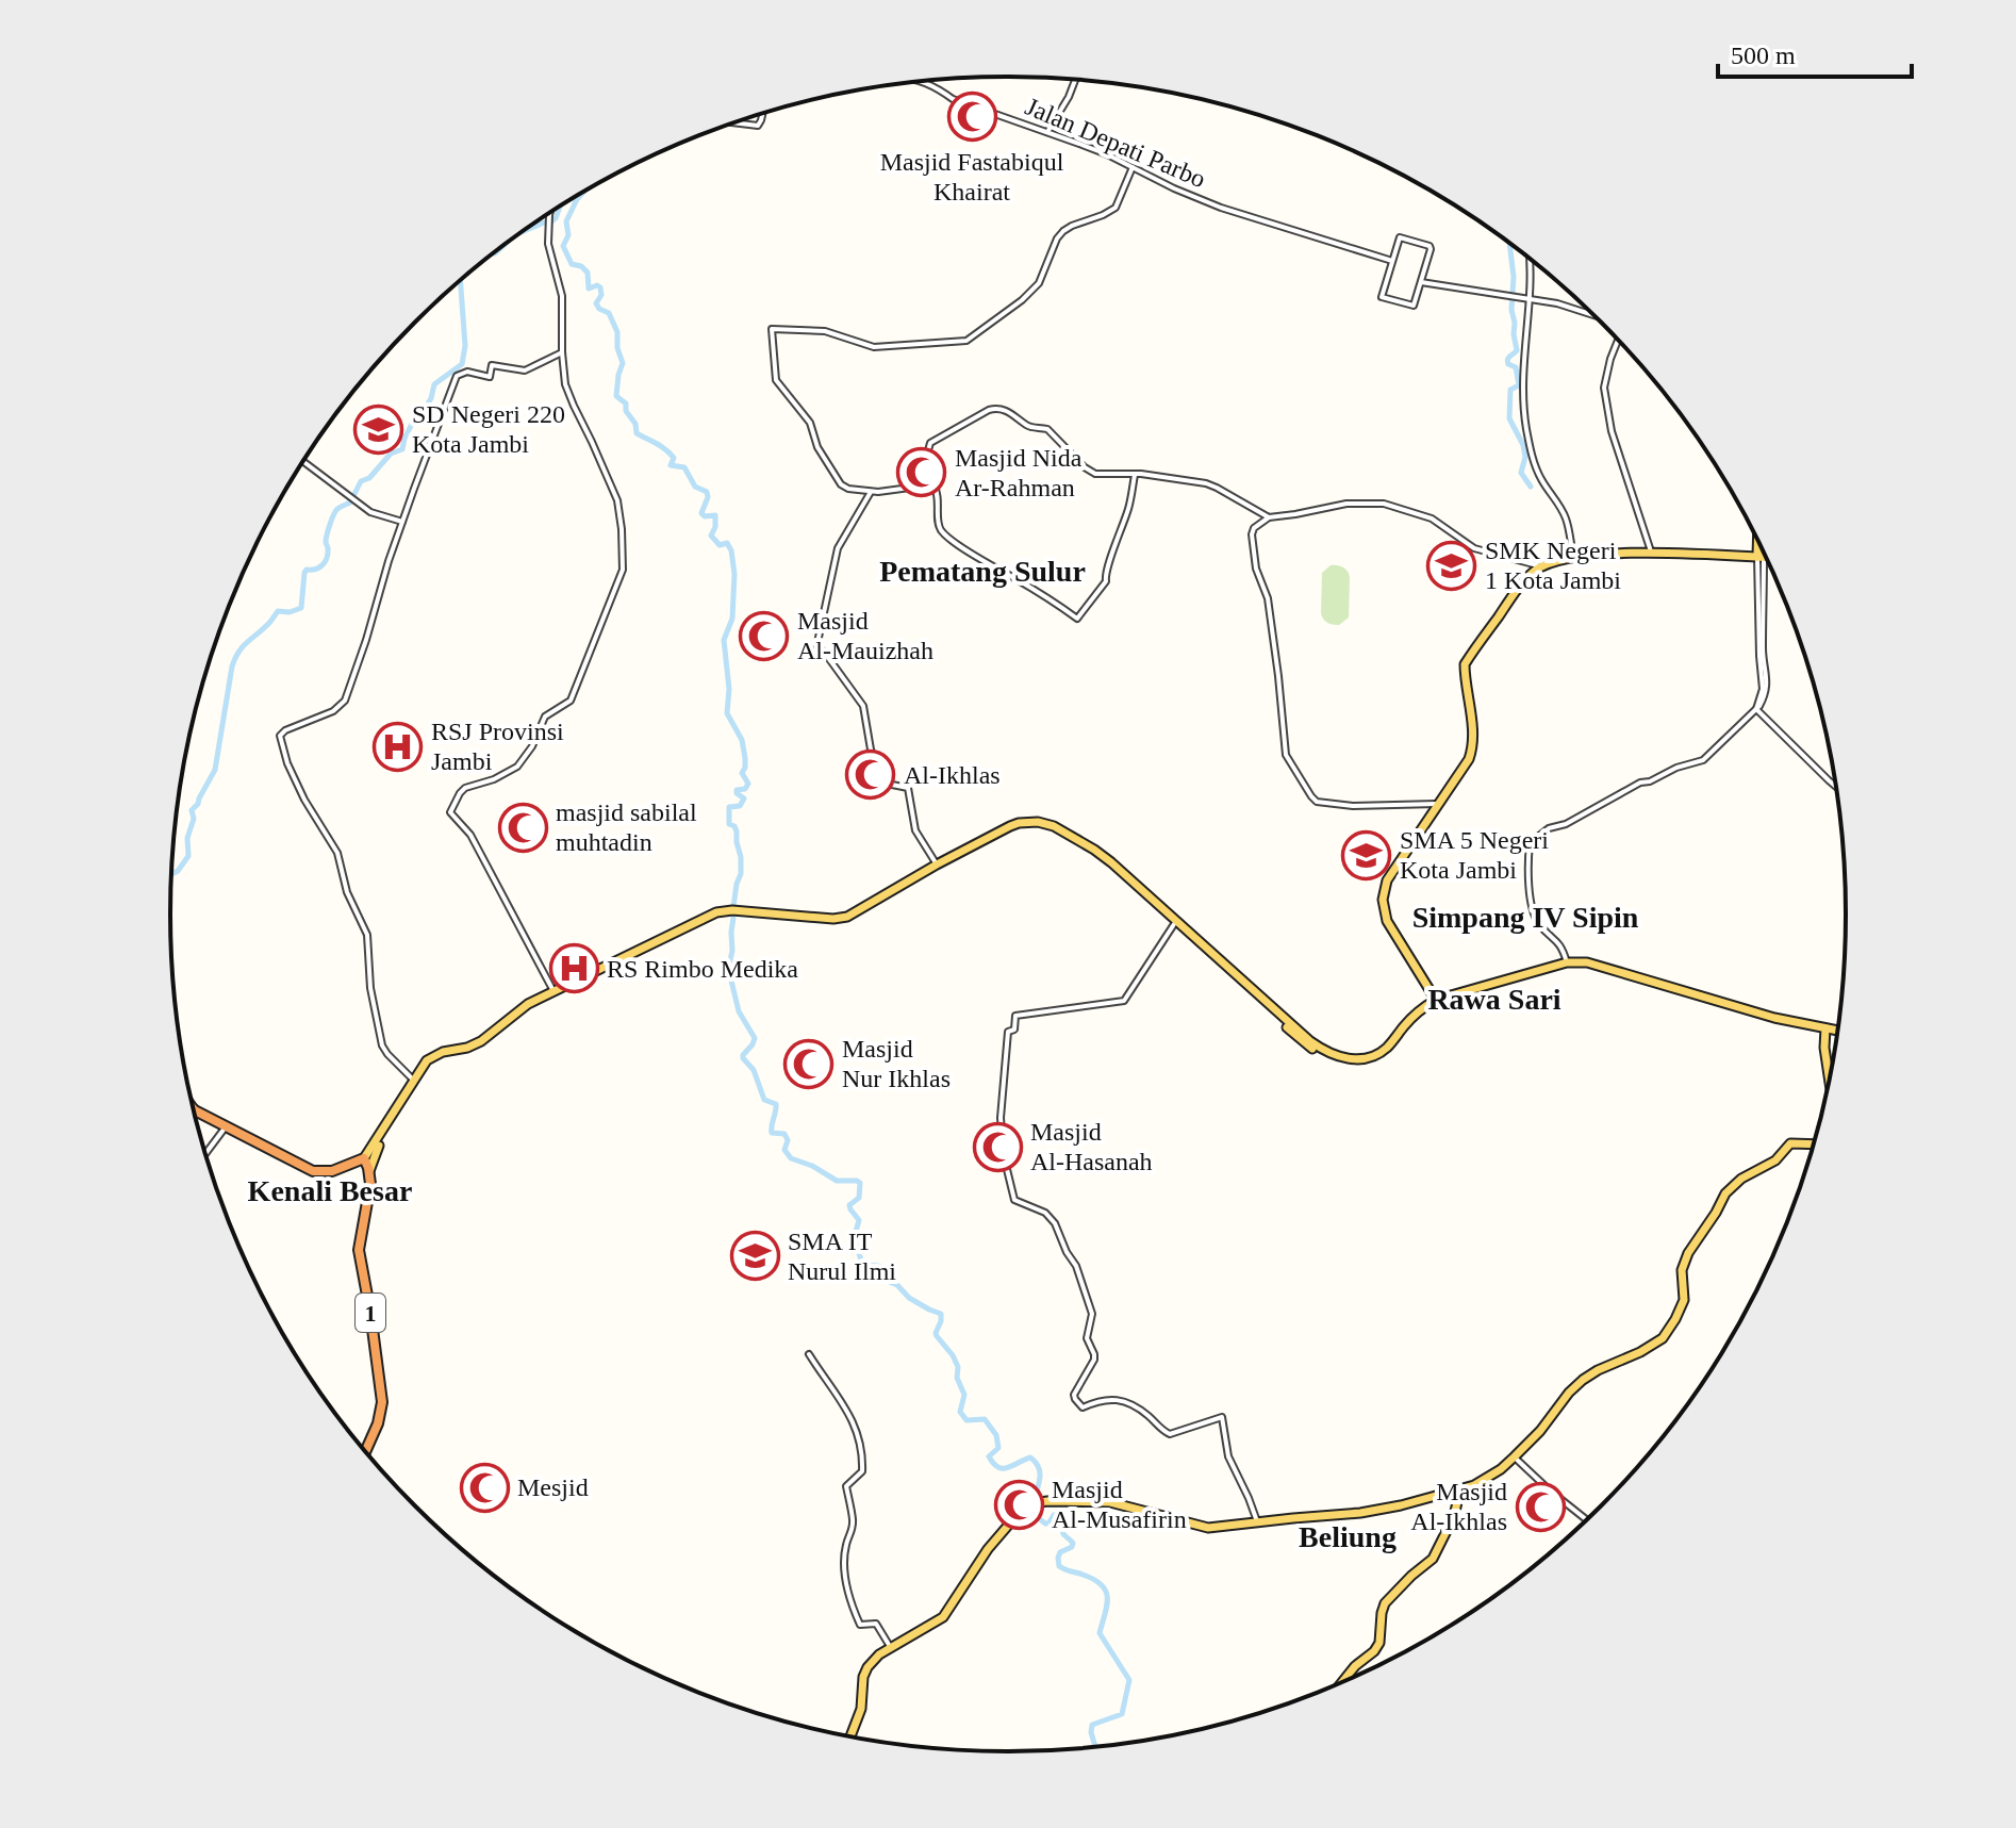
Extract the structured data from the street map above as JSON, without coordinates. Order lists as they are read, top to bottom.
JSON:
{
  "streets": {
    "highway": ["1"],
    "street": ["Jalan Depati Parbo"]
  },
  "districts": [
    "Pematang Sulur",
    "Simpang IV Sipin",
    "Rawa Sari",
    "Kenali Besar",
    "Beliung"
  ],
  "places": {
    "mosque": [
      "Masjid Fastabiqul Khairat",
      "Masjid Nida Ar-Rahman",
      "Masjid Al-Mauizhah",
      "Al-Ikhlas",
      "masjid sabilal muhtadin",
      "Masjid Nur Ikhlas",
      "Masjid Al-Hasanah",
      "Mesjid",
      "Masjid Al-Musafirin",
      "Masjid Al-Ikhlas"
    ],
    "school or university": [
      "SD Negeri 220 Kota Jambi",
      "SMK Negeri 1 Kota Jambi",
      "SMA 5 Negeri Kota Jambi",
      "SMA IT Nurul Ilmi"
    ],
    "hospital": ["RSJ Provinsi Jambi", "RS Rimbo Medika"]
  },
  "scale_bar": "500 m"
}
